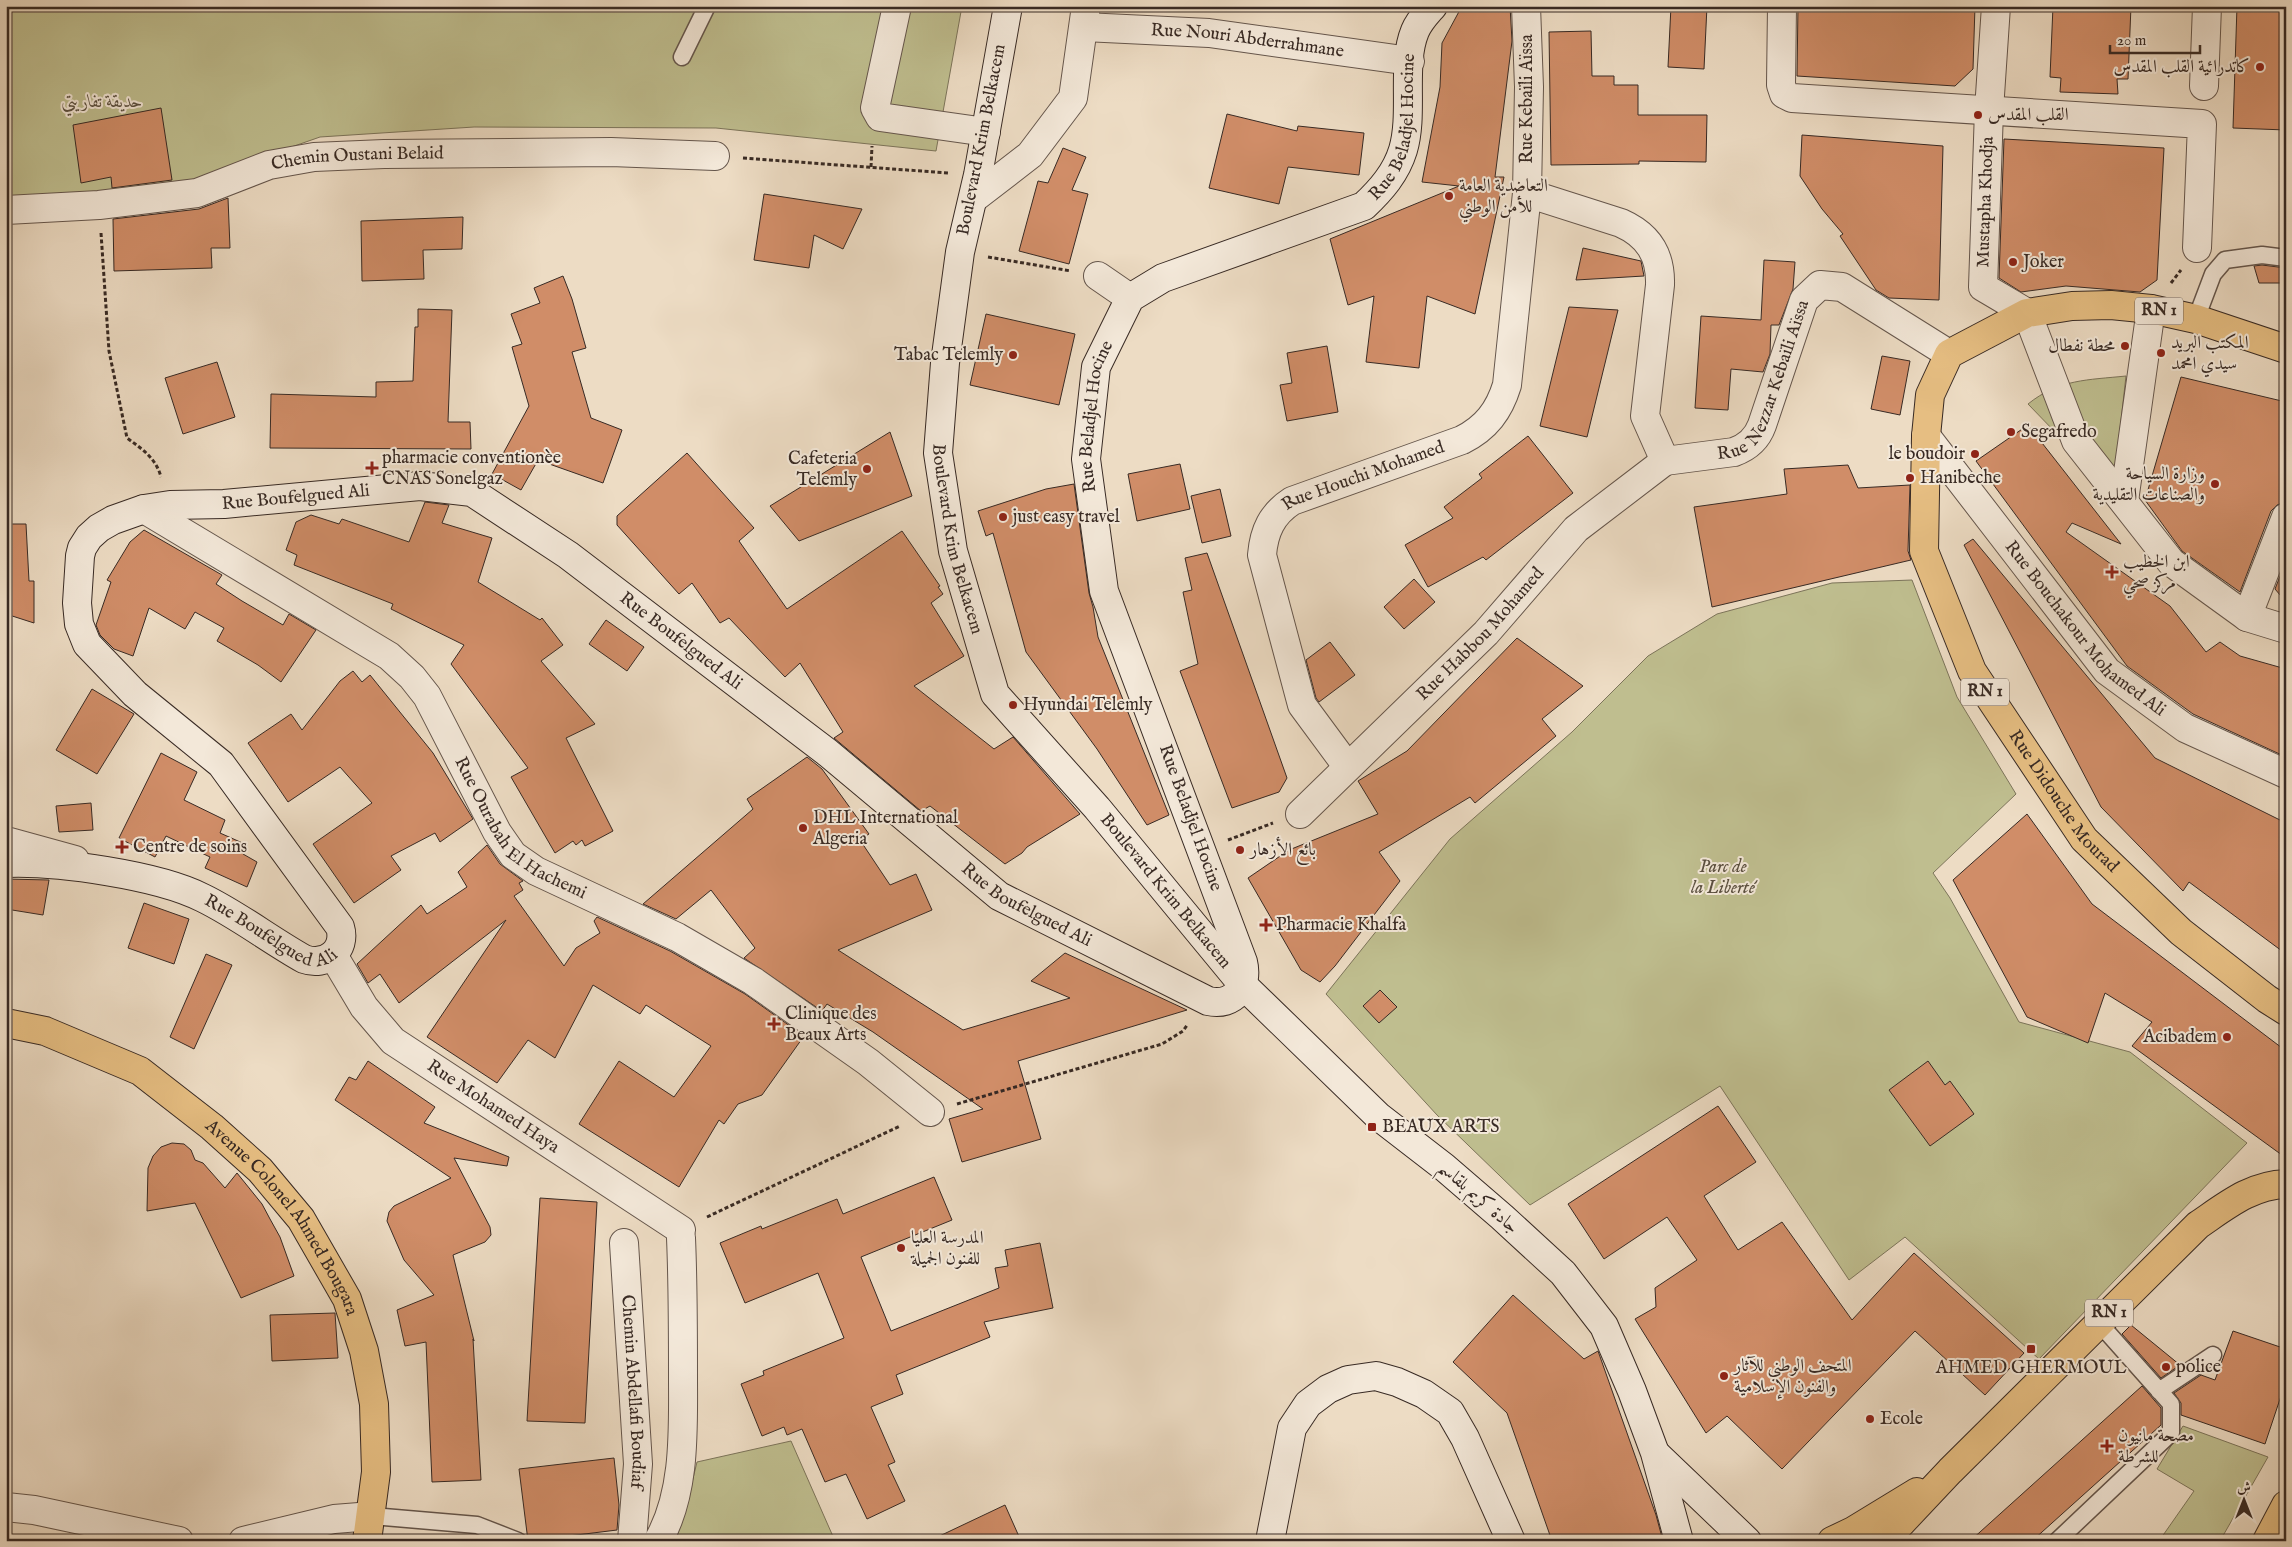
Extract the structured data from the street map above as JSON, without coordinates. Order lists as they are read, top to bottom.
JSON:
{
  "streets": {
    "main road": ["RN 1", "Rue Didouche Mourad", "Avenue Colonel Ahmed Bougara"],
    "street": [
      "Rue Nouri Abderrahmane",
      "Rue Kebaïli Aïssa",
      "Rue Beladjel Hocine",
      "Boulevard Krim Belkacem",
      "Chemin Oustani Belaid",
      "Mustapha Khodja",
      "Rue Nezzar Kebaïli Aïssa",
      "Rue Houchi Mohamed",
      "Rue Boufelgued Ali",
      "Rue Bouchakour Mohamed Ali",
      "Rue Habbou Mohamed",
      "Rue Ourabah El Hachemi",
      "Rue Mohamed Haya",
      "جادة كريم بلقاسم",
      "Chemin Abdellafi Boudiaf"
    ]
  },
  "crossings": [
    ["Rue Nouri Abderrahmane", "Rue Beladjel Hocine"],
    ["Rue Kebaïli Aïssa", "Rue Houchi Mohamed"],
    ["Rue Beladjel Hocine", "Boulevard Krim Belkacem"],
    ["Rue Beladjel Hocine", "Rue Boufelgued Ali"],
    ["Rue Beladjel Hocine", "جادة كريم بلقاسم"],
    ["Boulevard Krim Belkacem", "Rue Boufelgued Ali"],
    ["Boulevard Krim Belkacem", "جادة كريم بلقاسم"],
    ["Mustapha Khodja", "RN 1"],
    ["RN 1", "Rue Nezzar Kebaïli Aïssa"],
    ["RN 1", "Rue Didouche Mourad"],
    ["Rue Nezzar Kebaïli Aïssa", "Rue Habbou Mohamed"],
    ["Rue Nezzar Kebaïli Aïssa", "Rue Didouche Mourad"],
    ["Rue Houchi Mohamed", "Rue Habbou Mohamed"],
    ["Rue Boufelgued Ali", "Rue Ourabah El Hachemi"],
    ["Rue Boufelgued Ali", "Rue Mohamed Haya"],
    ["Rue Boufelgued Ali", "جادة كريم بلقاسم"],
    ["Rue Bouchakour Mohamed Ali", "Rue Didouche Mourad"]
  ],
  "parks": ["حديقة تفاريتي", "Parc de la Liberté"],
  "places": {
    "other": [
      "كاتدرائية القلب المقدس",
      "القلب المقدس",
      "التعاضدية العامة للأمن الوطني",
      "Joker",
      "محطة نفطال",
      "المكتب البريد سيدي امحمد",
      "Tabac Telemly",
      "Segafredo",
      "le boudoir",
      "Cafeteria Telemly",
      "Hanibeche",
      "وزارة السياحة والصناعات التقليدية",
      "just easy travel",
      "Hyundai Telemly",
      "DHL International Algeria",
      "بائع الأزهار",
      "Acibadem",
      "المدرسة العليا للفنون الجميلة",
      "police",
      "المتحف الوطني للآثار والفنون الإسلامية",
      "Ecole"
    ],
    "health": [
      "pharmacie conventionèe CNAS Sonelgaz",
      "ابن الخطيب مركز صحي",
      "Centre de soins",
      "Pharmacie Khalfa",
      "Clinique des Beaux Arts",
      "مصحة مانيون للشرطة"
    ],
    "transit": ["BEAUX ARTS", "AHMED GHERMOUL"]
  },
  "scale_bar": "20 m",
  "north": "top"
}
